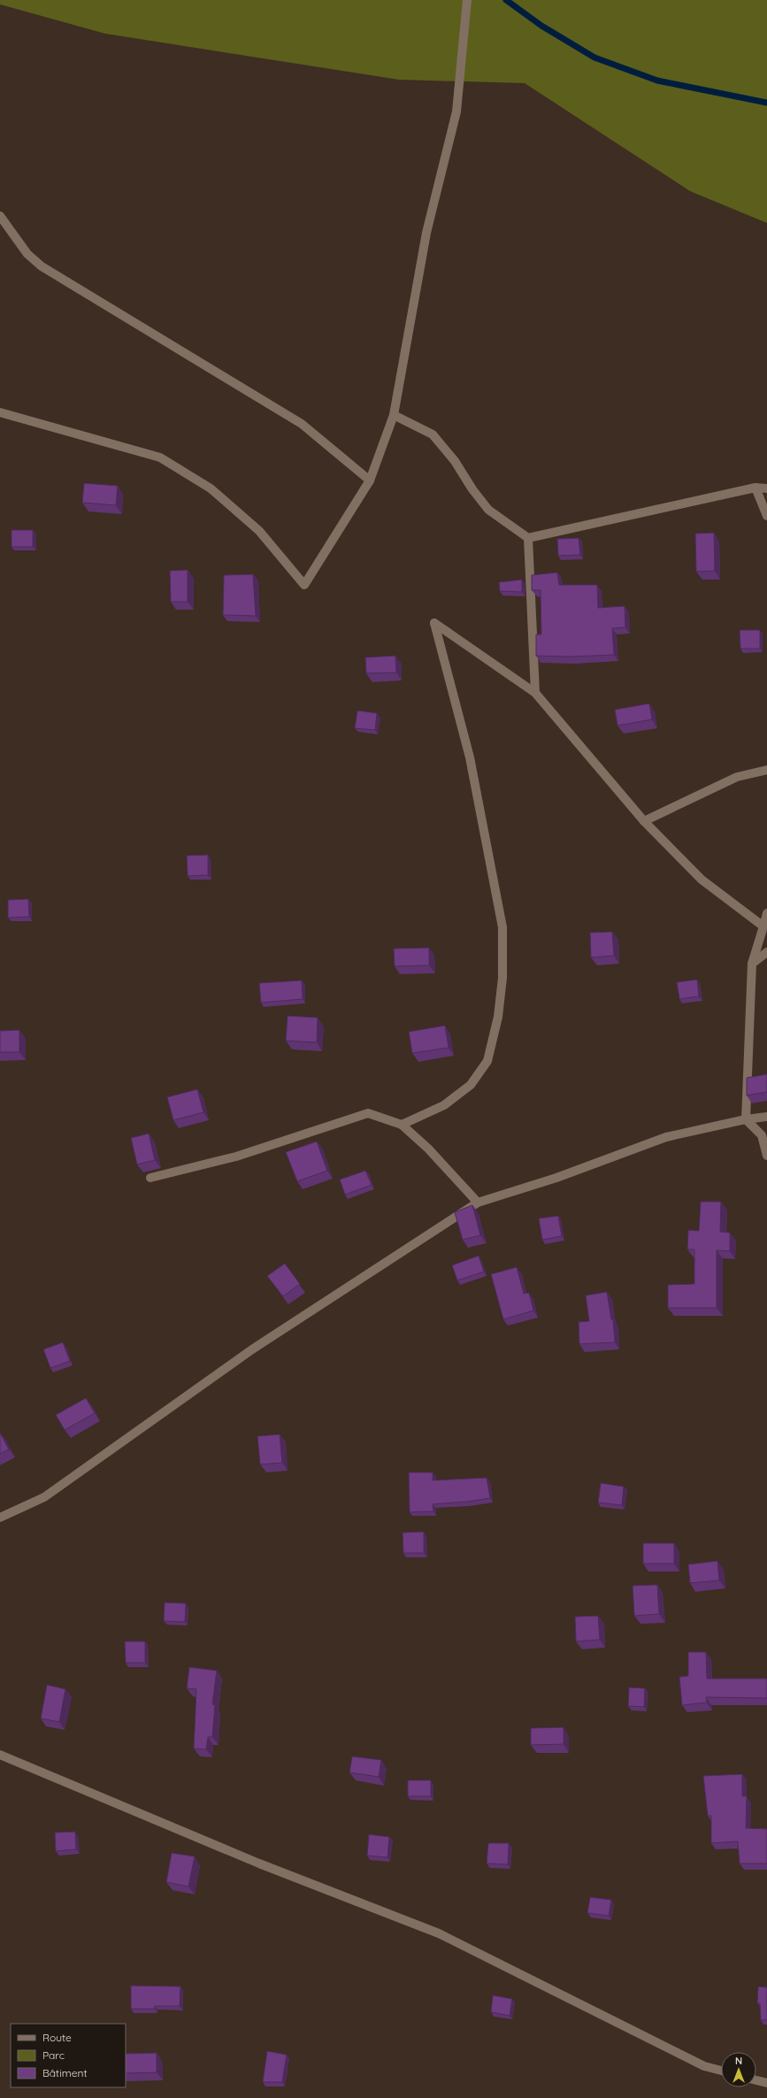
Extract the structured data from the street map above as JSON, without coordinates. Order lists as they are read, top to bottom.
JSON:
{
  "legend": ["Route", "Parc", "Bâtiment"],
  "north": "top"
}
